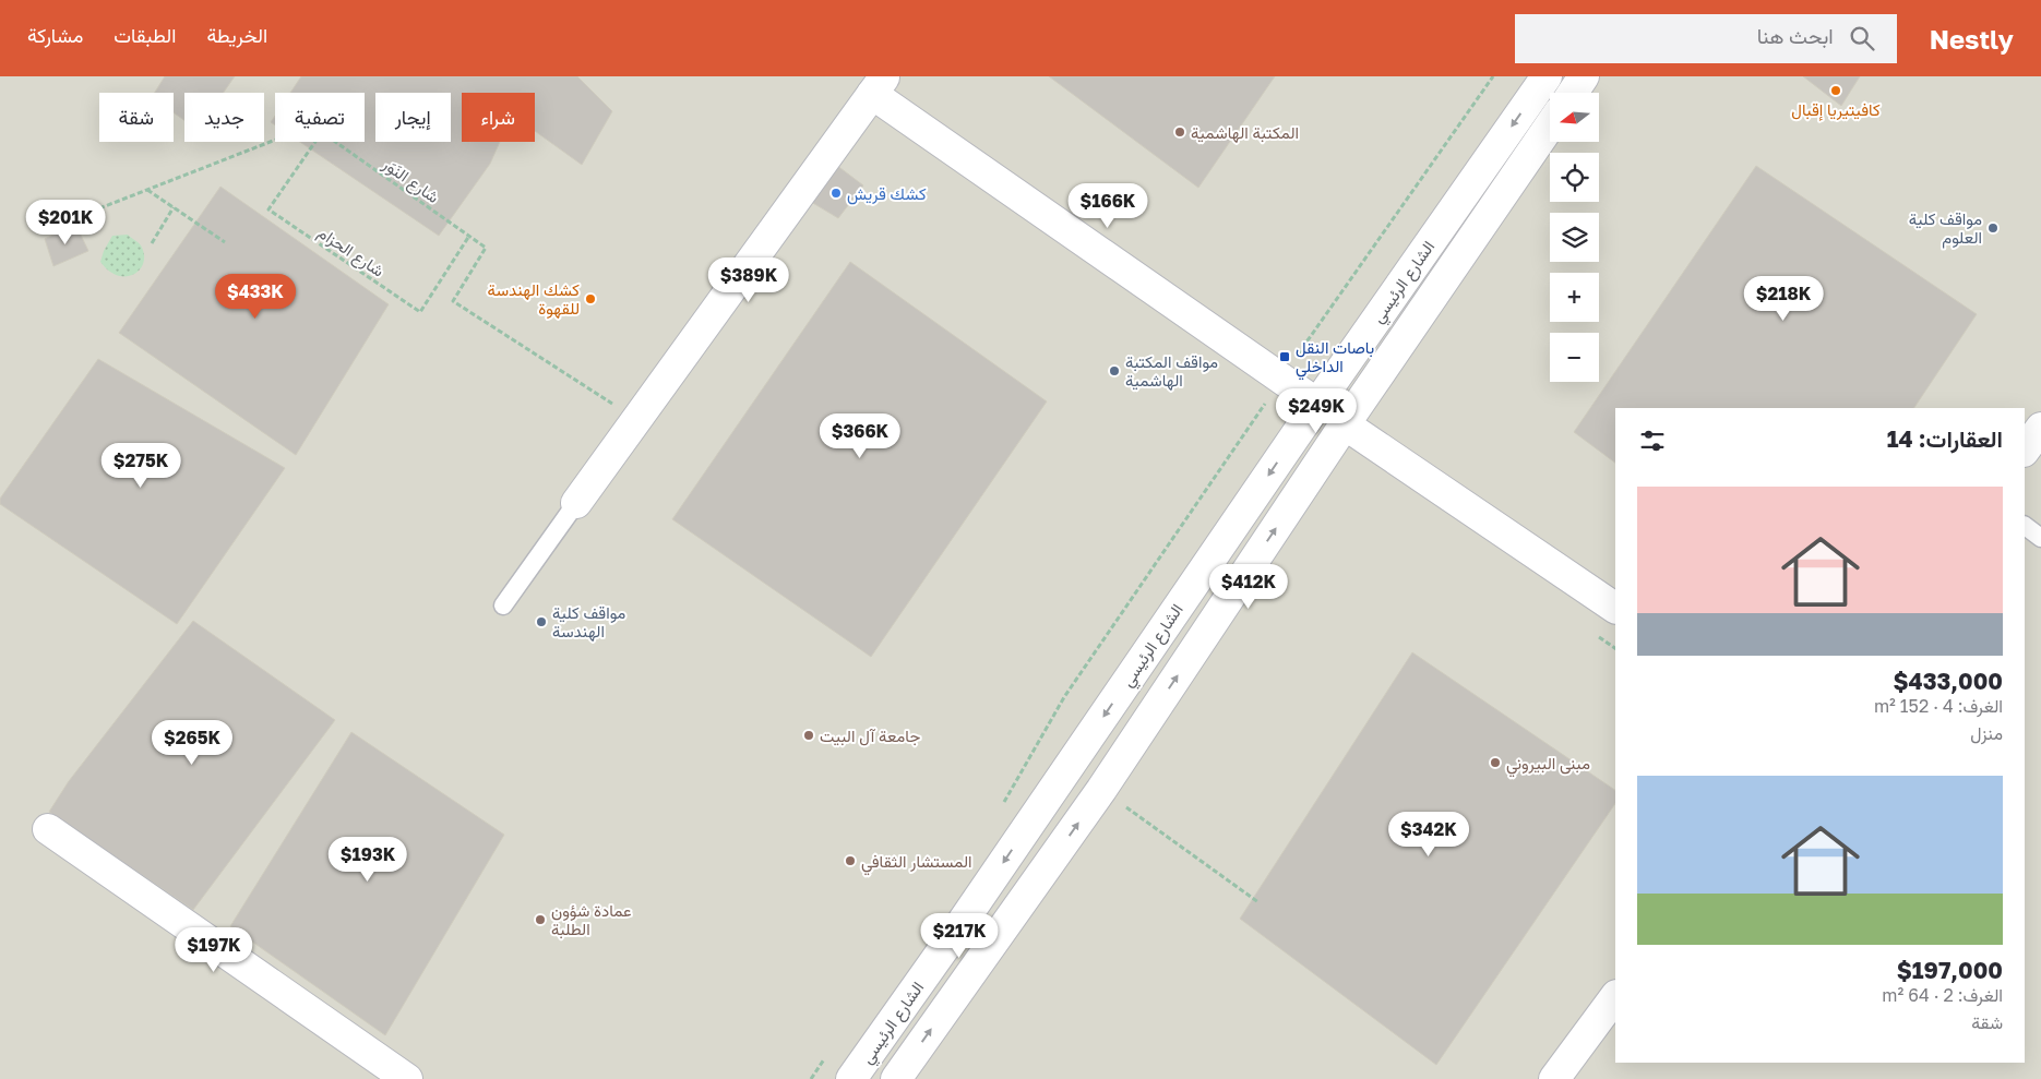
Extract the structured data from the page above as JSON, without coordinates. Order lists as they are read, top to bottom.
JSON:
{
  "streets": {
    "street": ["الشارع الرئيسي"],
    "path": ["شارع النَوَر", "شارع الحزام"]
  },
  "crossings": [
    ["شارع النَوَر", "شارع الحزام"]
  ],
  "places": {
    "other": [
      "كافيتيريا إقبال",
      "المكتبة الهاشمية",
      "كشك قريش",
      "مواقف كلية العلوم",
      "كشك الهندسة للقهوة",
      "مواقف المكتبة الهاشمية",
      "مواقف كلية الهندسة",
      "جامعة آل البيت",
      "مبنى البيروني",
      "المستشار الثقافي",
      "عمادة شؤون الطلبة"
    ],
    "transit": ["باصات النقل الداخلي"]
  },
  "north": "left",
  "page": {
    "header": "Nestly",
    "search": "ابحث هنا",
    "nav": ["الخريطة", "الطبقات", "مشاركة"],
    "map_buttons": ["+", "−"],
    "chip": [
      "شراء",
      "إيجار",
      "تصفية",
      "جديد",
      "شقة"
    ],
    "price": [
      "$166K",
      "$201K",
      "$389K",
      "$433K",
      "$218K",
      "$249K",
      "$366K",
      "$275K",
      "$412K",
      "$265K",
      "$342K",
      "$193K",
      "$217K",
      "$197K"
    ],
    "heading": "العقارات: 14",
    "list": [
      {
        "name": "$433,000",
        "note": "الغرف: 4 · 152 m² · منزل"
      },
      {
        "name": "$197,000",
        "note": "الغرف: 2 · 64 m² · شقة"
      }
    ]
  }
}
